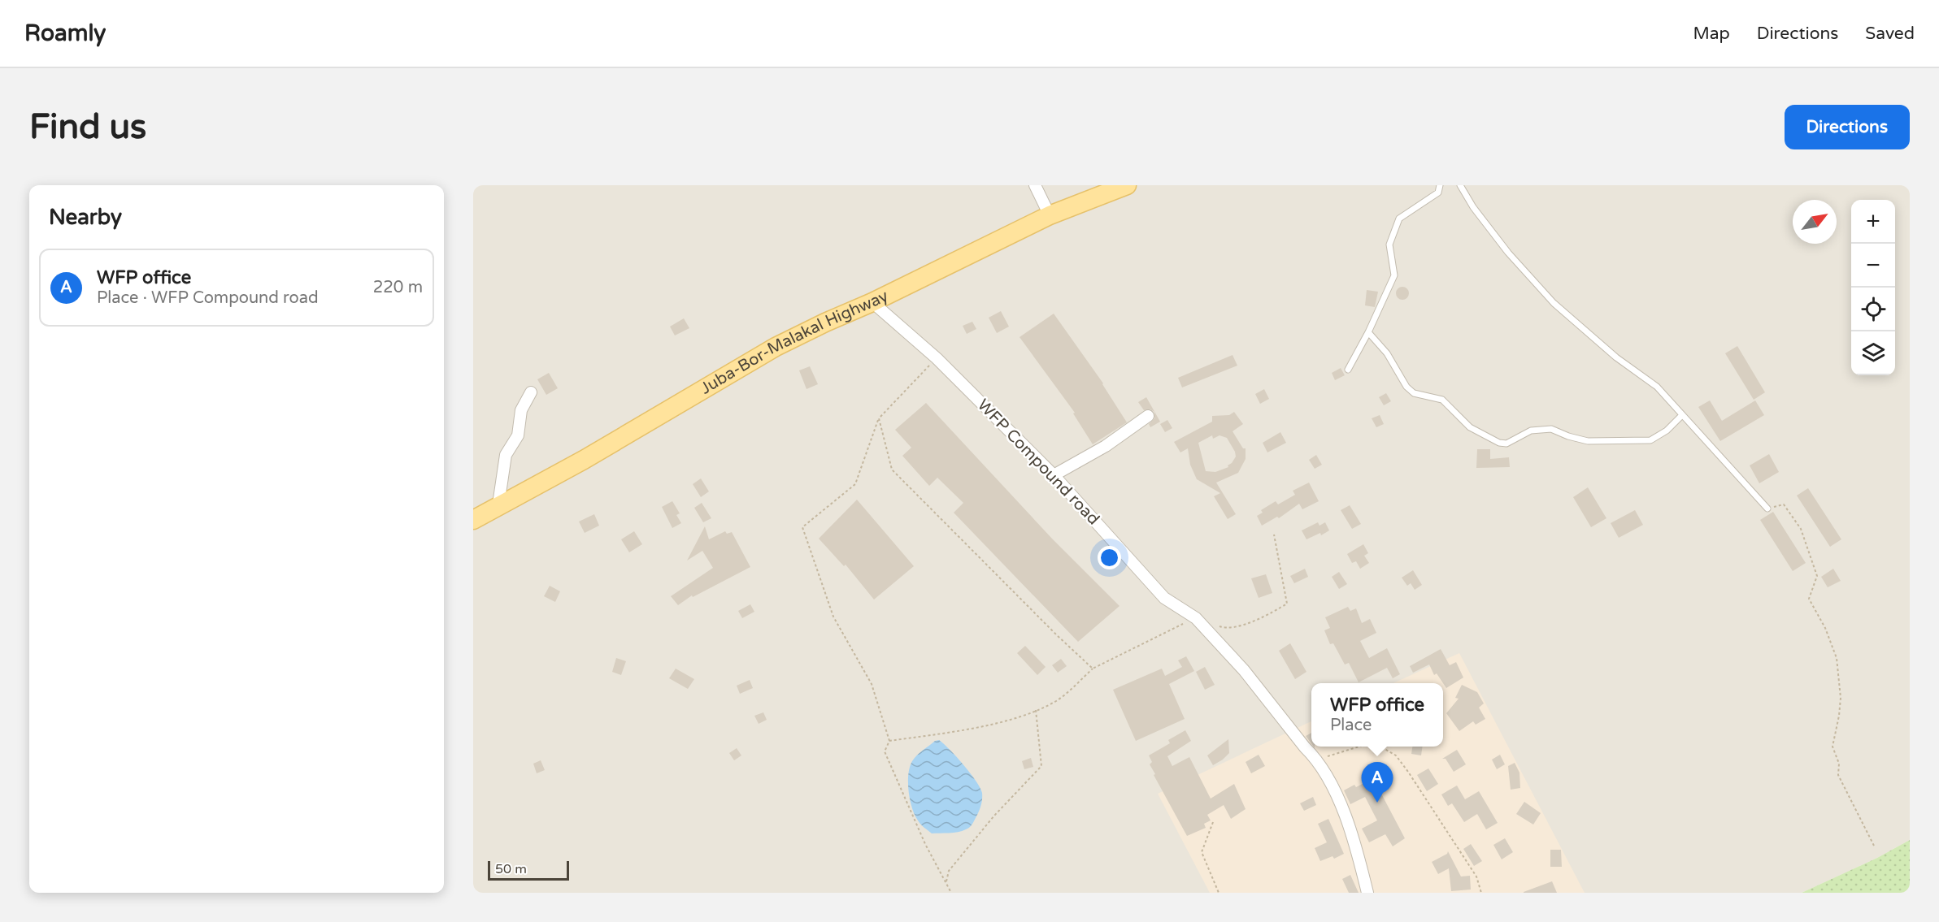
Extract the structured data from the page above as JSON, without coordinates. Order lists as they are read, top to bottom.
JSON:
{
  "streets": {
    "main road": ["Juba-Bor-Malakal Highway"],
    "street": ["WFP Compound road"]
  },
  "crossings": [
    ["Juba-Bor-Malakal Highway", "WFP Compound road"]
  ],
  "scale_bar": "50 m",
  "north": "top right",
  "page": {
    "header": "Roamly",
    "nav": ["Map", "Directions", "Saved"],
    "buttons": "Directions",
    "title": "Find us",
    "heading": "Nearby",
    "map_buttons": ["+", "−"],
    "list": [
      {
        "mark": "A",
        "name": "WFP office",
        "note": "Place · WFP Compound road",
        "value": "220 m"
      }
    ],
    "popup": ["WFP office", "Place"],
    "pins": "A",
    "scale": "50 m"
  }
}
